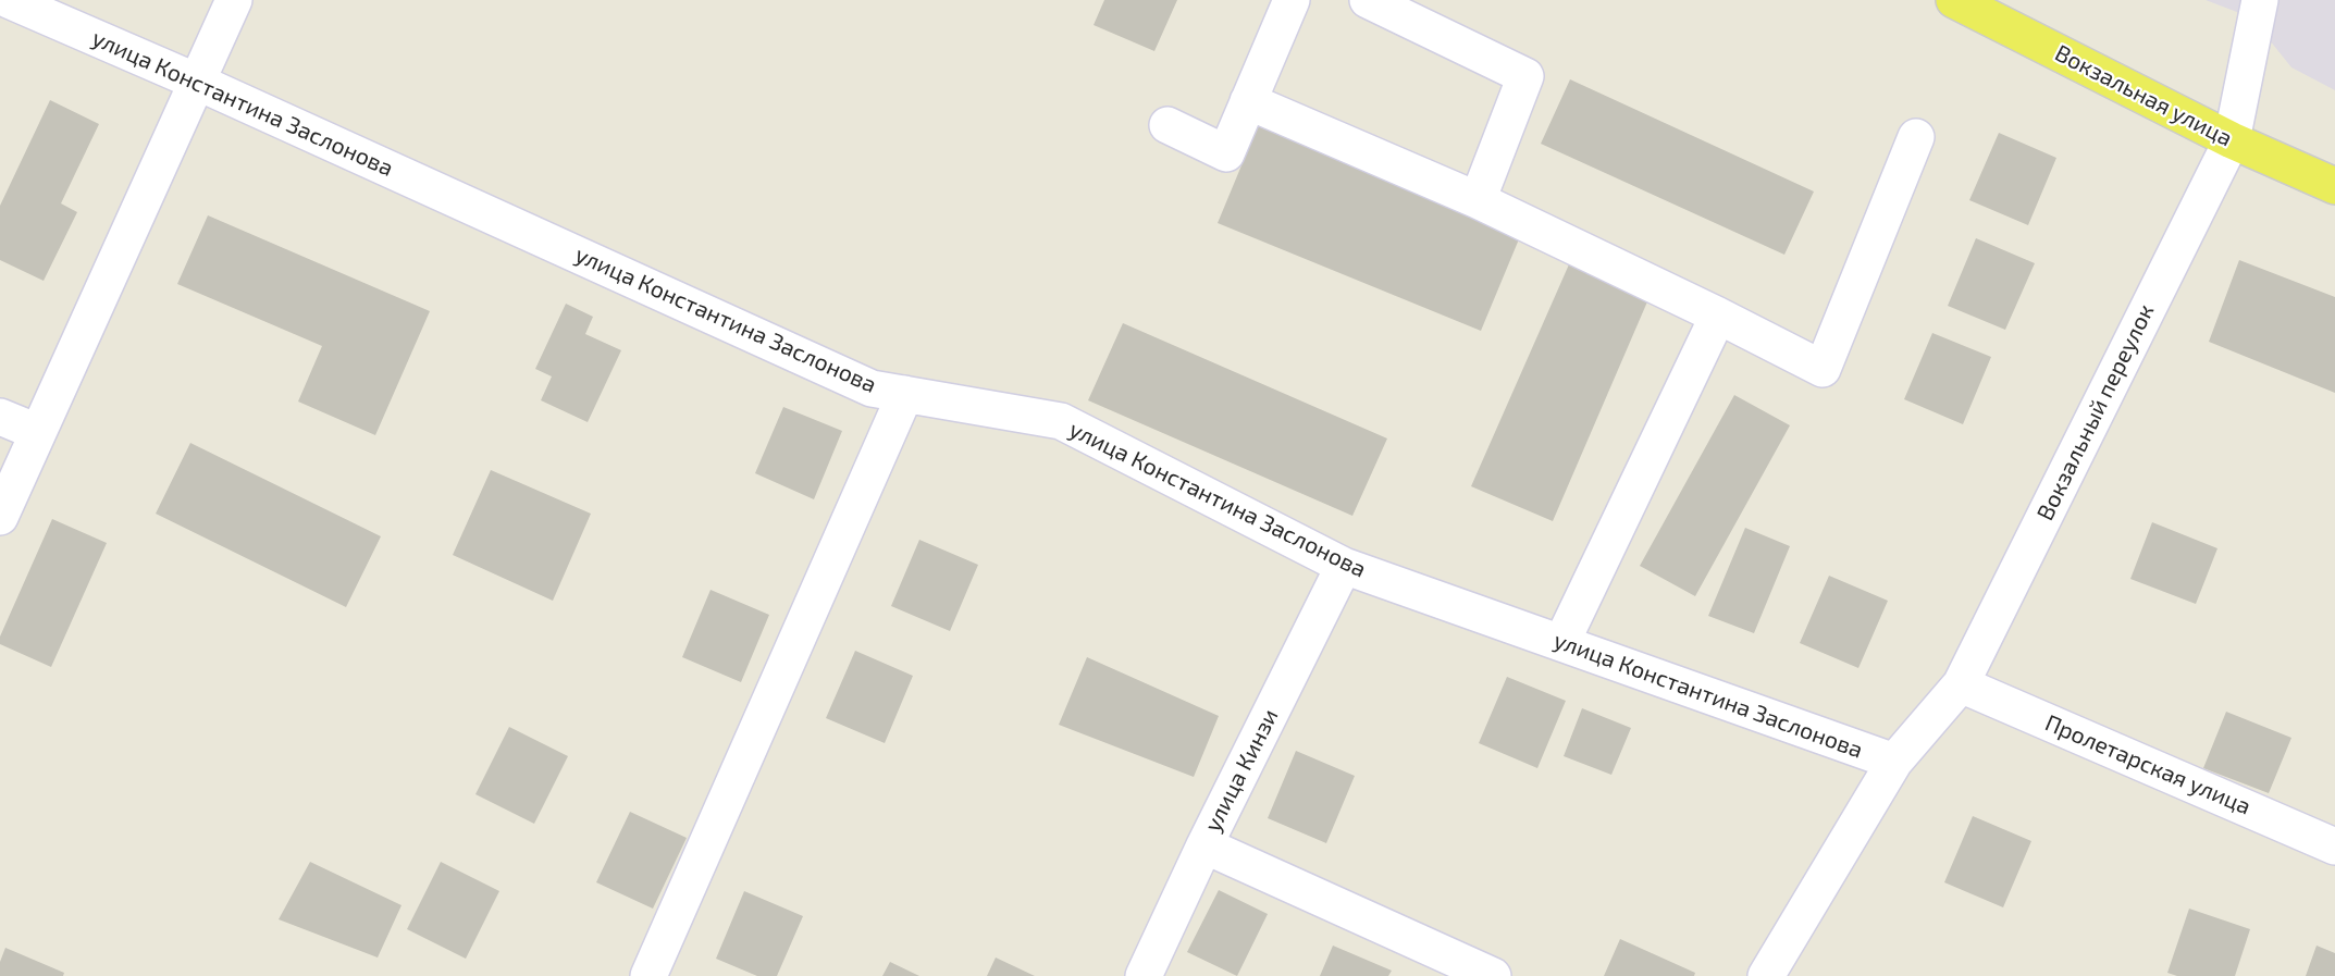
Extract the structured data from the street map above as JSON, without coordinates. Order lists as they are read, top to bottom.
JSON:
{
  "streets": {
    "main road": ["Вокзальная улица"],
    "street": [
      "улица Константина Заслонова",
      "Вокзальный переулок",
      "Пролетарская улица",
      "улица Кинзи"
    ]
  },
  "crossings": [
    ["Вокзальная улица", "Вокзальный переулок"],
    ["улица Константина Заслонова", "Вокзальный переулок"],
    ["улица Константина Заслонова", "улица Кинзи"],
    ["Вокзальный переулок", "Пролетарская улица"]
  ]
}
